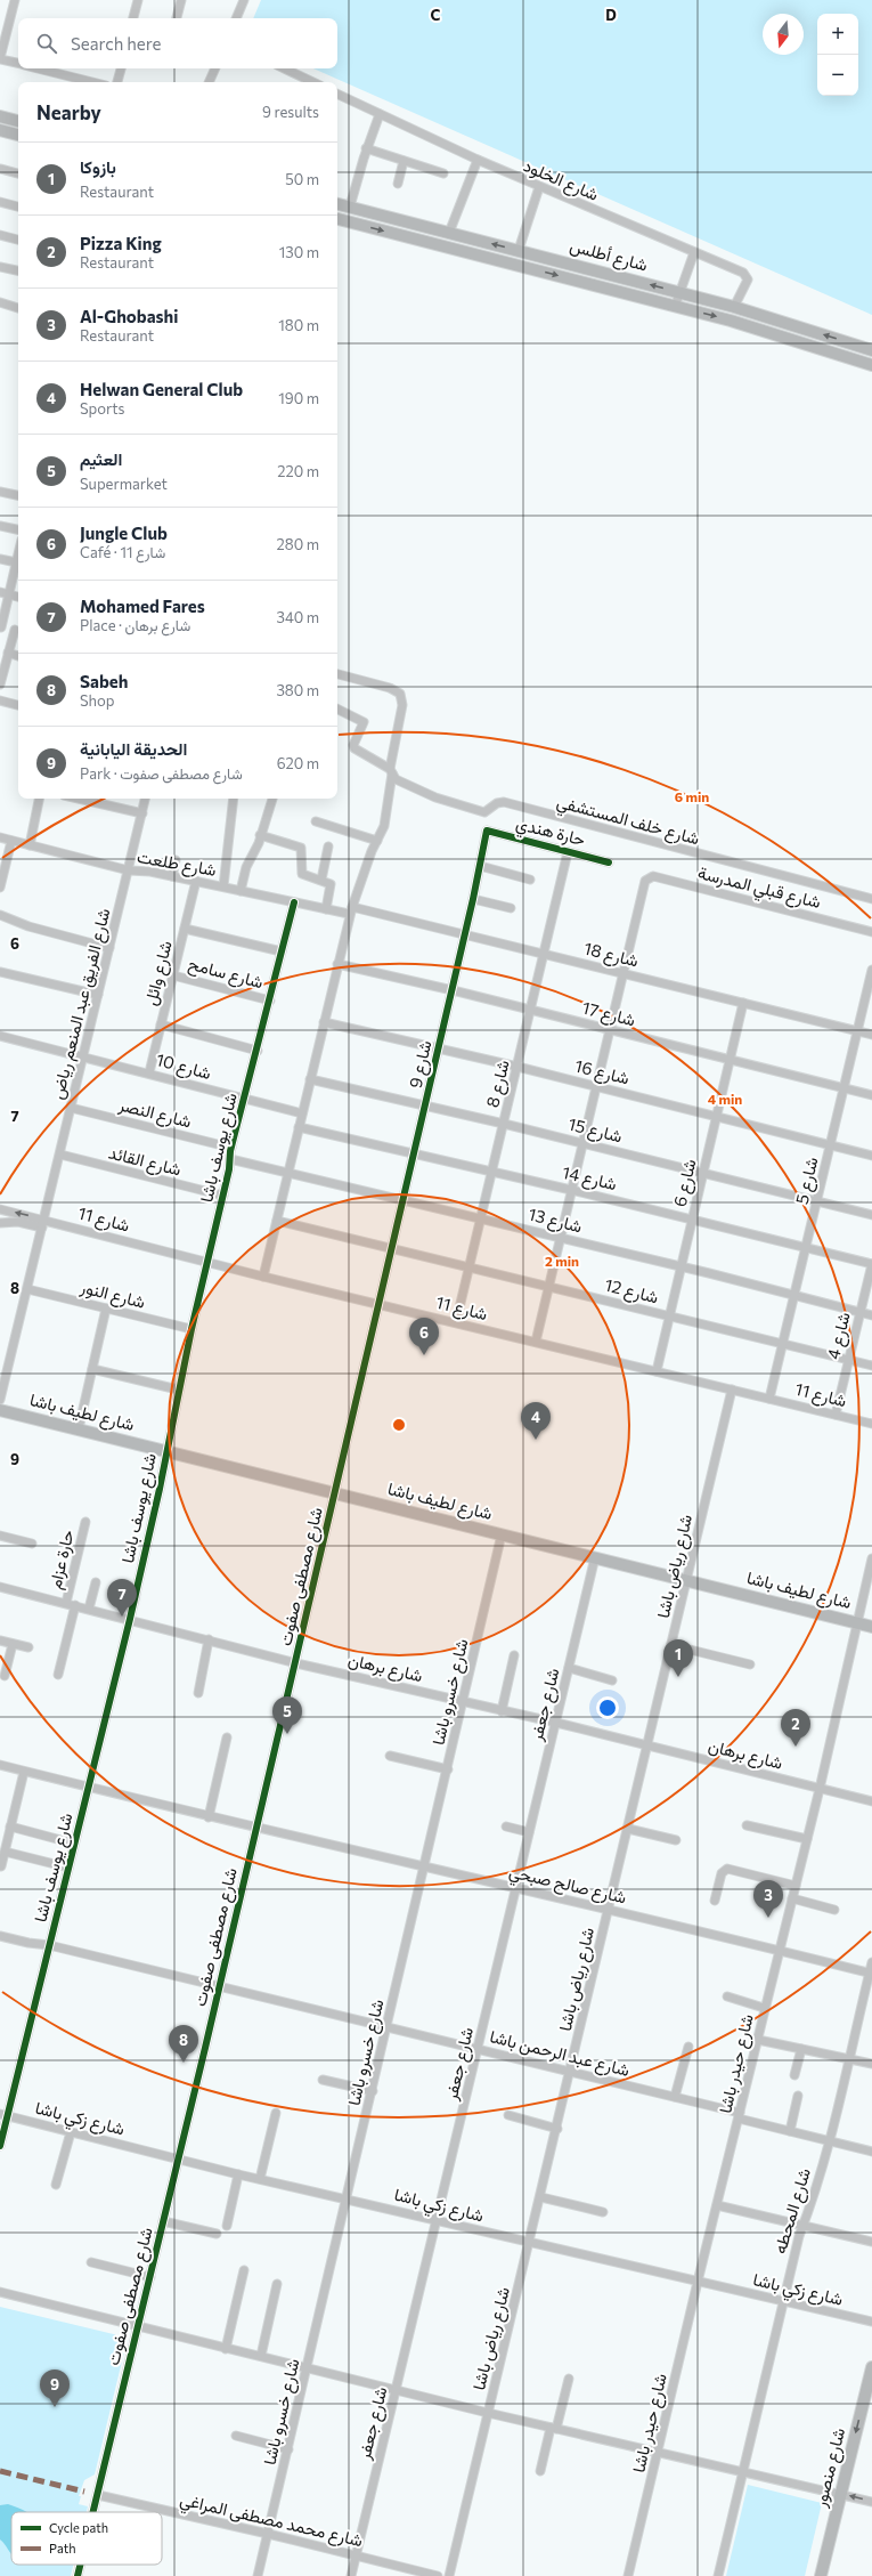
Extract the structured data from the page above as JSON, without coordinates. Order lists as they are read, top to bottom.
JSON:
{
  "streets": {
    "street": [
      "شارع الخلود",
      "شارع أطلس",
      "شارع خلف المستشفي",
      "حارة هندي",
      "شارع طلعت",
      "شارع قبلي المدرسة",
      "شارع 18",
      "شارع وائل",
      "شارع سامح",
      "شارع الفريق عبد المنعم رياض",
      "شارع 17",
      "شارع 9",
      "شارع 10",
      "شارع 16",
      "شارع 8",
      "شارع النصر",
      "شارع 15",
      "شارع يوسف باشا",
      "شارع القائد",
      "شارع 14",
      "شارع 5",
      "شارع 6",
      "شارع 11",
      "شارع 13",
      "شارع 12",
      "شارع النور",
      "شارع 4",
      "شارع لطيف باشا",
      "حارة عزام",
      "شارع رياض باشا",
      "شارع مصطفى صفوت",
      "شارع برهان",
      "شارع خسرو باشا",
      "شارع جعفر",
      "شارع صالح صبحي",
      "شارع عبد الرحمن باشا",
      "شارع حيدر باشا",
      "شارع زكي باشا",
      "شارع المحطه",
      "شارع منصور",
      "شارع محمد مصطفى المراغي"
    ]
  },
  "crossings": [
    ["شارع الخلود", "شارع أطلس"],
    ["حارة هندي", "شارع 9"],
    ["حارة هندي", "شارع 8"],
    ["شارع طلعت", "شارع 18"],
    ["شارع طلعت", "شارع وائل"],
    ["شارع طلعت", "شارع الفريق عبد المنعم رياض"],
    ["شارع طلعت", "شارع يوسف باشا"],
    ["شارع قبلي المدرسة", "شارع 18"],
    ["شارع 18", "شارع 9"],
    ["شارع 18", "شارع 8"],
    ["شارع 18", "شارع 5"],
    ["شارع 18", "شارع 6"],
    ["شارع وائل", "شارع سامح"],
    ["شارع وائل", "شارع 10"],
    ["شارع سامح", "شارع يوسف باشا"],
    ["شارع الفريق عبد المنعم رياض", "شارع 10"],
    ["شارع الفريق عبد المنعم رياض", "شارع النصر"],
    ["شارع الفريق عبد المنعم رياض", "شارع القائد"],
    ["شارع الفريق عبد المنعم رياض", "شارع 11"],
    ["شارع الفريق عبد المنعم رياض", "شارع النور"],
    ["شارع 17", "شارع 9"],
    ["شارع 17", "شارع 8"],
    ["شارع 17", "شارع 5"],
    ["شارع 17", "شارع 6"],
    ["شارع 9", "شارع 16"],
    ["شارع 9", "شارع 15"],
    ["شارع 9", "شارع 14"],
    ["شارع 9", "شارع 11"],
    ["شارع 9", "شارع 13"],
    ["شارع 9", "شارع 12"],
    ["شارع 9", "شارع مصطفى صفوت"],
    ["شارع 10", "شارع يوسف باشا"],
    ["شارع 16", "شارع 8"],
    ["شارع 16", "شارع 5"],
    ["شارع 16", "شارع 6"],
    ["شارع 8", "شارع 15"],
    ["شارع 8", "شارع 14"],
    ["شارع 8", "شارع 11"],
    ["شارع 8", "شارع 13"],
    ["شارع 8", "شارع 12"],
    ["شارع النصر", "شارع يوسف باشا"],
    ["شارع 15", "شارع 5"],
    ["شارع 15", "شارع 6"],
    ["شارع يوسف باشا", "شارع القائد"],
    ["شارع يوسف باشا", "شارع 11"],
    ["شارع يوسف باشا", "شارع 13"],
    ["شارع يوسف باشا", "شارع النور"],
    ["شارع يوسف باشا", "شارع لطيف باشا"],
    ["شارع يوسف باشا", "شارع برهان"],
    ["شارع يوسف باشا", "شارع صالح صبحي"],
    ["شارع يوسف باشا", "شارع عبد الرحمن باشا"],
    ["شارع يوسف باشا", "شارع زكي باشا"],
    ["شارع 14", "شارع 5"],
    ["شارع 14", "شارع 6"],
    ["شارع 14", "شارع 4"],
    ["شارع 5", "شارع 11"],
    ["شارع 5", "شارع 13"],
    ["شارع 5", "شارع 12"],
    ["شارع 6", "شارع 11"],
    ["شارع 6", "شارع 13"],
    ["شارع 6", "شارع 12"],
    ["شارع 11", "شارع 4"],
    ["شارع 11", "شارع رياض باشا"],
    ["شارع 11", "شارع مصطفى صفوت"],
    ["شارع 13", "شارع 4"],
    ["شارع 12", "شارع 4"],
    ["شارع لطيف باشا", "شارع رياض باشا"],
    ["شارع لطيف باشا", "شارع مصطفى صفوت"],
    ["شارع لطيف باشا", "شارع خسرو باشا"],
    ["شارع لطيف باشا", "شارع جعفر"],
    ["شارع لطيف باشا", "شارع حيدر باشا"],
    ["حارة عزام", "شارع برهان"],
    ["شارع رياض باشا", "شارع برهان"],
    ["شارع رياض باشا", "شارع صالح صبحي"],
    ["شارع رياض باشا", "شارع عبد الرحمن باشا"],
    ["شارع رياض باشا", "شارع زكي باشا"],
    ["شارع مصطفى صفوت", "شارع برهان"],
    ["شارع مصطفى صفوت", "شارع صالح صبحي"],
    ["شارع مصطفى صفوت", "شارع عبد الرحمن باشا"],
    ["شارع مصطفى صفوت", "شارع زكي باشا"],
    ["شارع مصطفى صفوت", "شارع محمد مصطفى المراغي"],
    ["شارع برهان", "شارع خسرو باشا"],
    ["شارع برهان", "شارع جعفر"],
    ["شارع برهان", "شارع حيدر باشا"],
    ["شارع خسرو باشا", "شارع صالح صبحي"],
    ["شارع خسرو باشا", "شارع عبد الرحمن باشا"],
    ["شارع خسرو باشا", "شارع زكي باشا"],
    ["شارع خسرو باشا", "شارع محمد مصطفى المراغي"],
    ["شارع جعفر", "شارع صالح صبحي"],
    ["شارع جعفر", "شارع عبد الرحمن باشا"],
    ["شارع جعفر", "شارع زكي باشا"],
    ["شارع جعفر", "شارع محمد مصطفى المراغي"],
    ["شارع صالح صبحي", "شارع حيدر باشا"],
    ["شارع صالح صبحي", "شارع المحطه"],
    ["شارع عبد الرحمن باشا", "شارع حيدر باشا"],
    ["شارع عبد الرحمن باشا", "شارع المحطه"],
    ["شارع حيدر باشا", "شارع زكي باشا"],
    ["شارع زكي باشا", "شارع المحطه"]
  ],
  "one_way": ["شارع منصور"],
  "legend": ["Cycle path", "Path"],
  "north": "bottom",
  "page": {
    "map_buttons": ["+", "−"],
    "search": "Search here",
    "heading": ["Nearby", "9 results"],
    "list": [
      {
        "mark": "1",
        "name": "بازوكا",
        "note": "Restaurant",
        "value": "50 m"
      },
      {
        "mark": "2",
        "name": "Pizza King",
        "note": "Restaurant",
        "value": "130 m"
      },
      {
        "mark": "3",
        "name": "Al-Ghobashi",
        "note": "Restaurant",
        "value": "180 m"
      },
      {
        "mark": "4",
        "name": "Helwan General Club",
        "note": "Sports",
        "value": "190 m"
      },
      {
        "mark": "5",
        "name": "العثيم",
        "note": "Supermarket",
        "value": "220 m"
      },
      {
        "mark": "6",
        "name": "Jungle Club",
        "note": "Café · شارع 11",
        "value": "280 m"
      },
      {
        "mark": "7",
        "name": "Mohamed Fares",
        "note": "Place · شارع برهان",
        "value": "340 m"
      },
      {
        "mark": "8",
        "name": "Sabeh",
        "note": "Shop",
        "value": "380 m"
      },
      {
        "mark": "9",
        "name": "الحديقة اليابانية",
        "note": "Park · شارع مصطفى صفوت",
        "value": "620 m"
      }
    ],
    "pins": [
      "6",
      "4",
      "7",
      "1",
      "5",
      "2",
      "3",
      "8",
      "9"
    ]
  },
  "grid": {
    "columns": ["C", "D"],
    "rows": [
      "6",
      "7",
      "8",
      "9"
    ]
  },
  "rings": ["6 min", "4 min", "2 min"]
}
